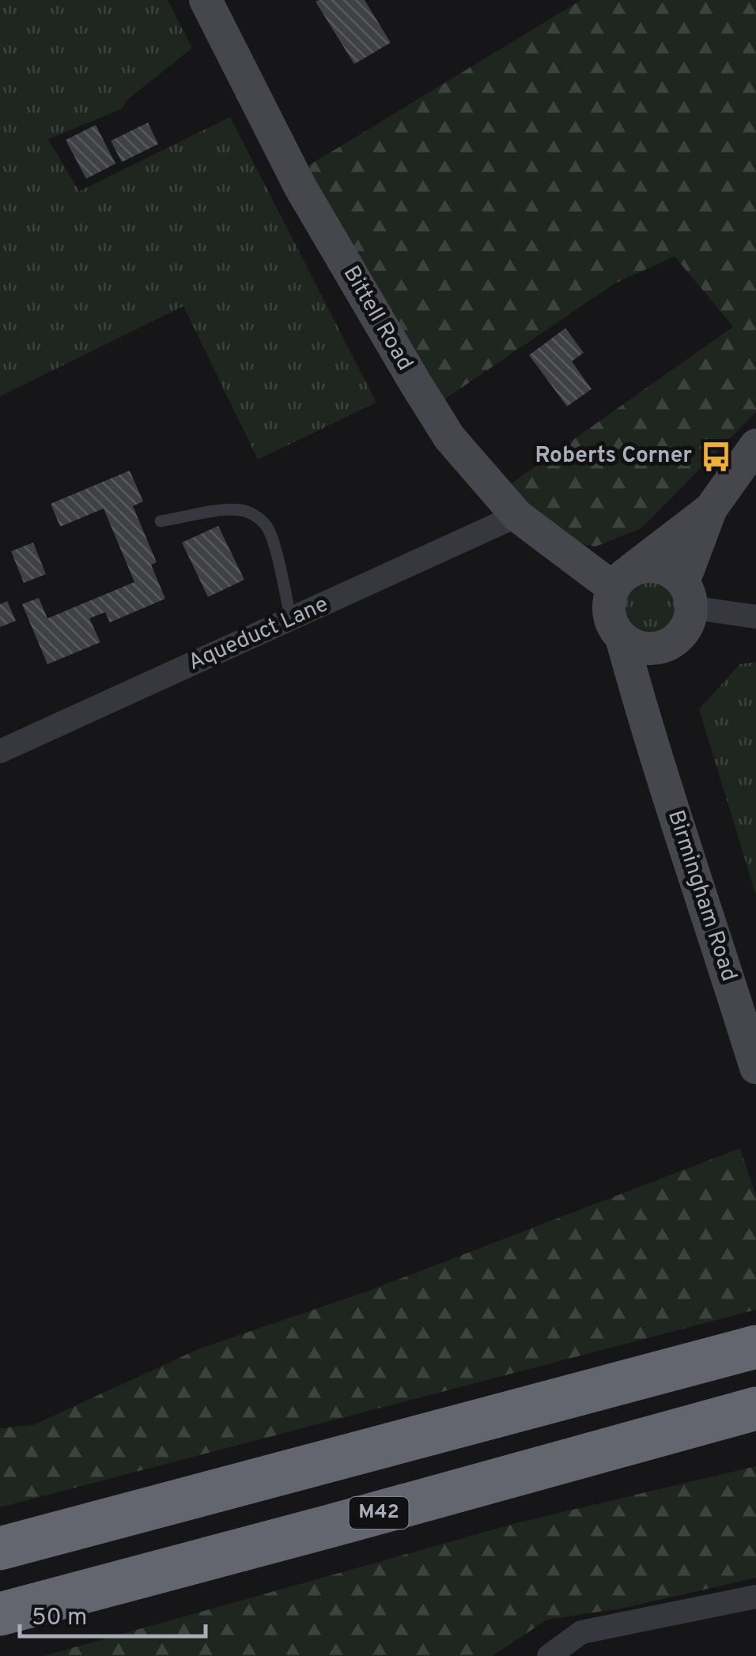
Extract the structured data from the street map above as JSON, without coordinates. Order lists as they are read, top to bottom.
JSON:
{
  "streets": {
    "highway": ["M42"],
    "main road": ["Bittell Road", "Birmingham Road"],
    "street": ["Aqueduct Lane"]
  },
  "crossings": [
    ["Bittell Road", "Aqueduct Lane"],
    ["Bittell Road", "Birmingham Road"]
  ],
  "places": {
    "bus stop": ["Roberts Corner"]
  },
  "scale_bar": "50 m"
}
